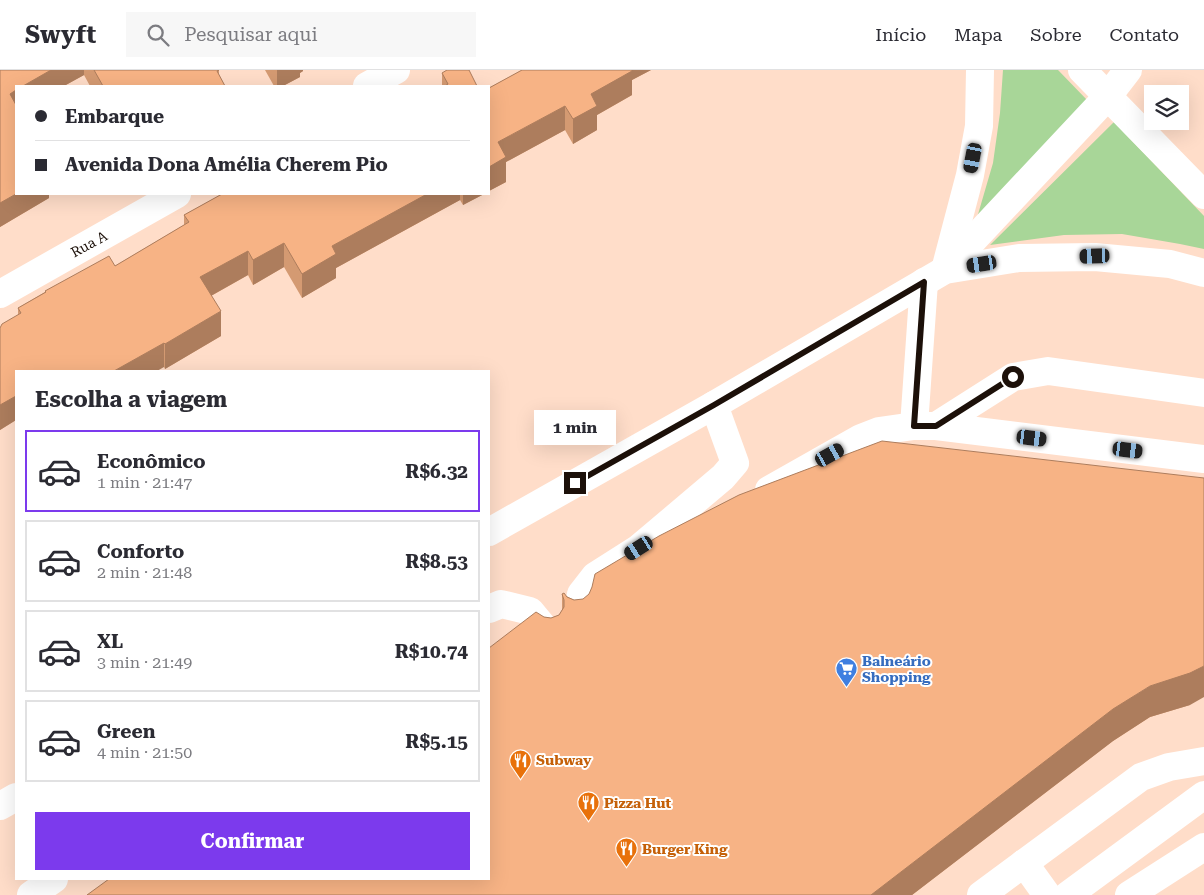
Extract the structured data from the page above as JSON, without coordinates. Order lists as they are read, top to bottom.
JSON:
{
  "streets": {
    "main road": ["Rua A"]
  },
  "places": {
    "supermarket": ["Balneário Shopping"],
    "restaurant": ["Subway", "Pizza Hut", "Burger King"]
  },
  "page": {
    "header": "Swyft",
    "search": "Pesquisar aqui",
    "nav": [
      "Início",
      "Mapa",
      "Sobre",
      "Contato"
    ],
    "banner": ["Embarque", "Avenida Dona Amélia Cherem Pio"],
    "heading": "Escolha a viagem",
    "bubble": "1 min",
    "list": [
      {
        "name": "Econômico",
        "note": "1 min · 21:47",
        "value": "R$6.32"
      },
      {
        "name": "Conforto",
        "note": "2 min · 21:48",
        "value": "R$8.53"
      },
      {
        "name": "XL",
        "note": "3 min · 21:49",
        "value": "R$10.74"
      },
      {
        "name": "Green",
        "note": "4 min · 21:50",
        "value": "R$5.15"
      }
    ],
    "buttons": "Confirmar"
  }
}
